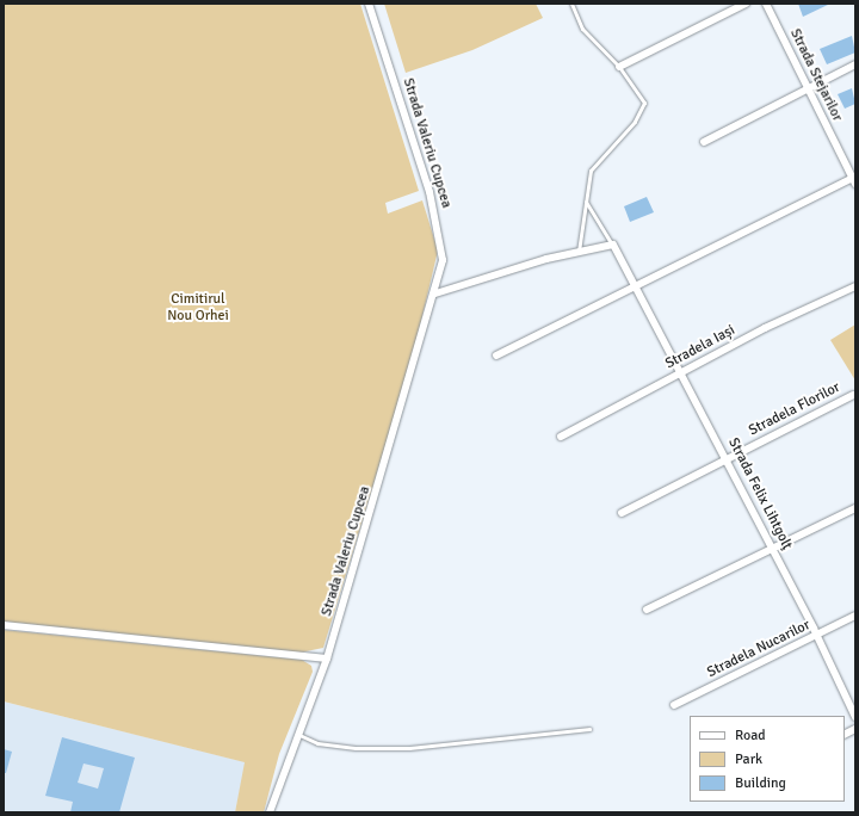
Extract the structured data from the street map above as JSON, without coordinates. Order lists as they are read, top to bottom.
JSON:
{
  "streets": {
    "street": [
      "Strada Stejarilor",
      "Strada Valeriu Cupcea",
      "Stradela Iași",
      "Stradela Florilor",
      "Strada Felix Lihtgolţ",
      "Stradela Nucarilor"
    ]
  },
  "crossings": [
    ["Stradela Iași", "Strada Felix Lihtgolţ"],
    ["Stradela Florilor", "Strada Felix Lihtgolţ"],
    ["Strada Felix Lihtgolţ", "Stradela Nucarilor"]
  ],
  "parks": ["Cimitirul Nou Orhei"],
  "legend": ["Road", "Park", "Building"]
}
